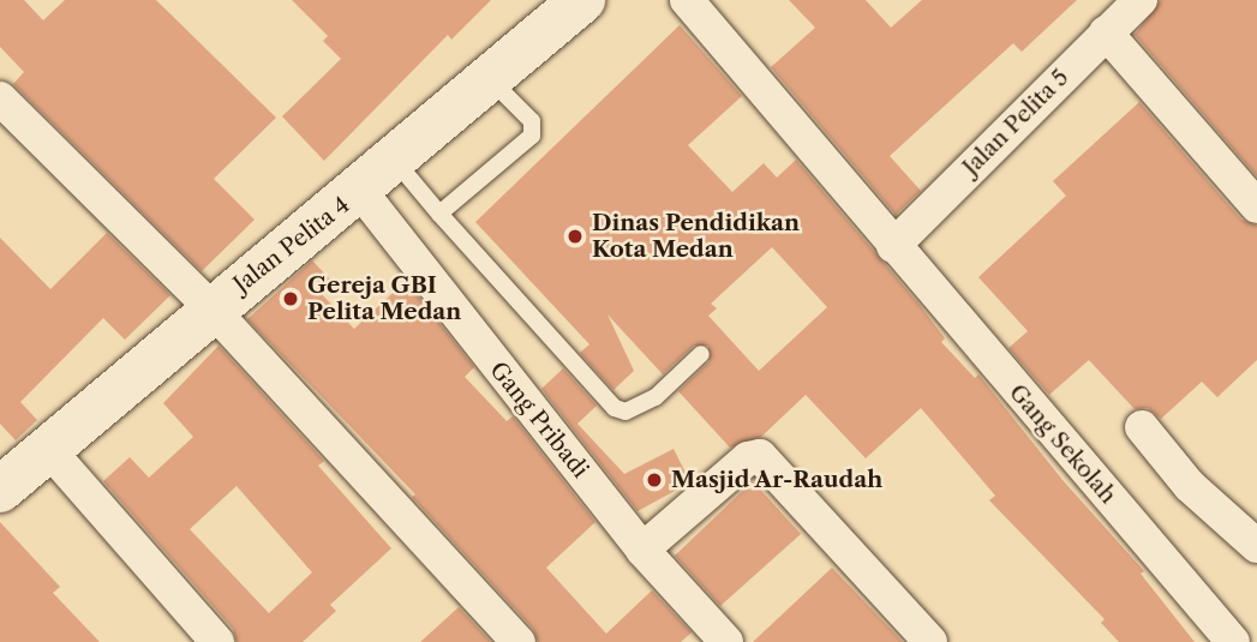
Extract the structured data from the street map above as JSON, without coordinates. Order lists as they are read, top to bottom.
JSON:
{
  "streets": {
    "street": [
      "Jalan Pelita 5",
      "Jalan Pelita 4",
      "Gang Pribadi",
      "Gang Sekolah"
    ]
  },
  "crossings": [
    ["Jalan Pelita 5", "Gang Sekolah"],
    ["Jalan Pelita 4", "Gang Pribadi"]
  ],
  "places": ["Dinas Pendidikan Kota Medan", "Gereja GBI Pelita Medan", "Masjid Ar-Raudah"]
}
